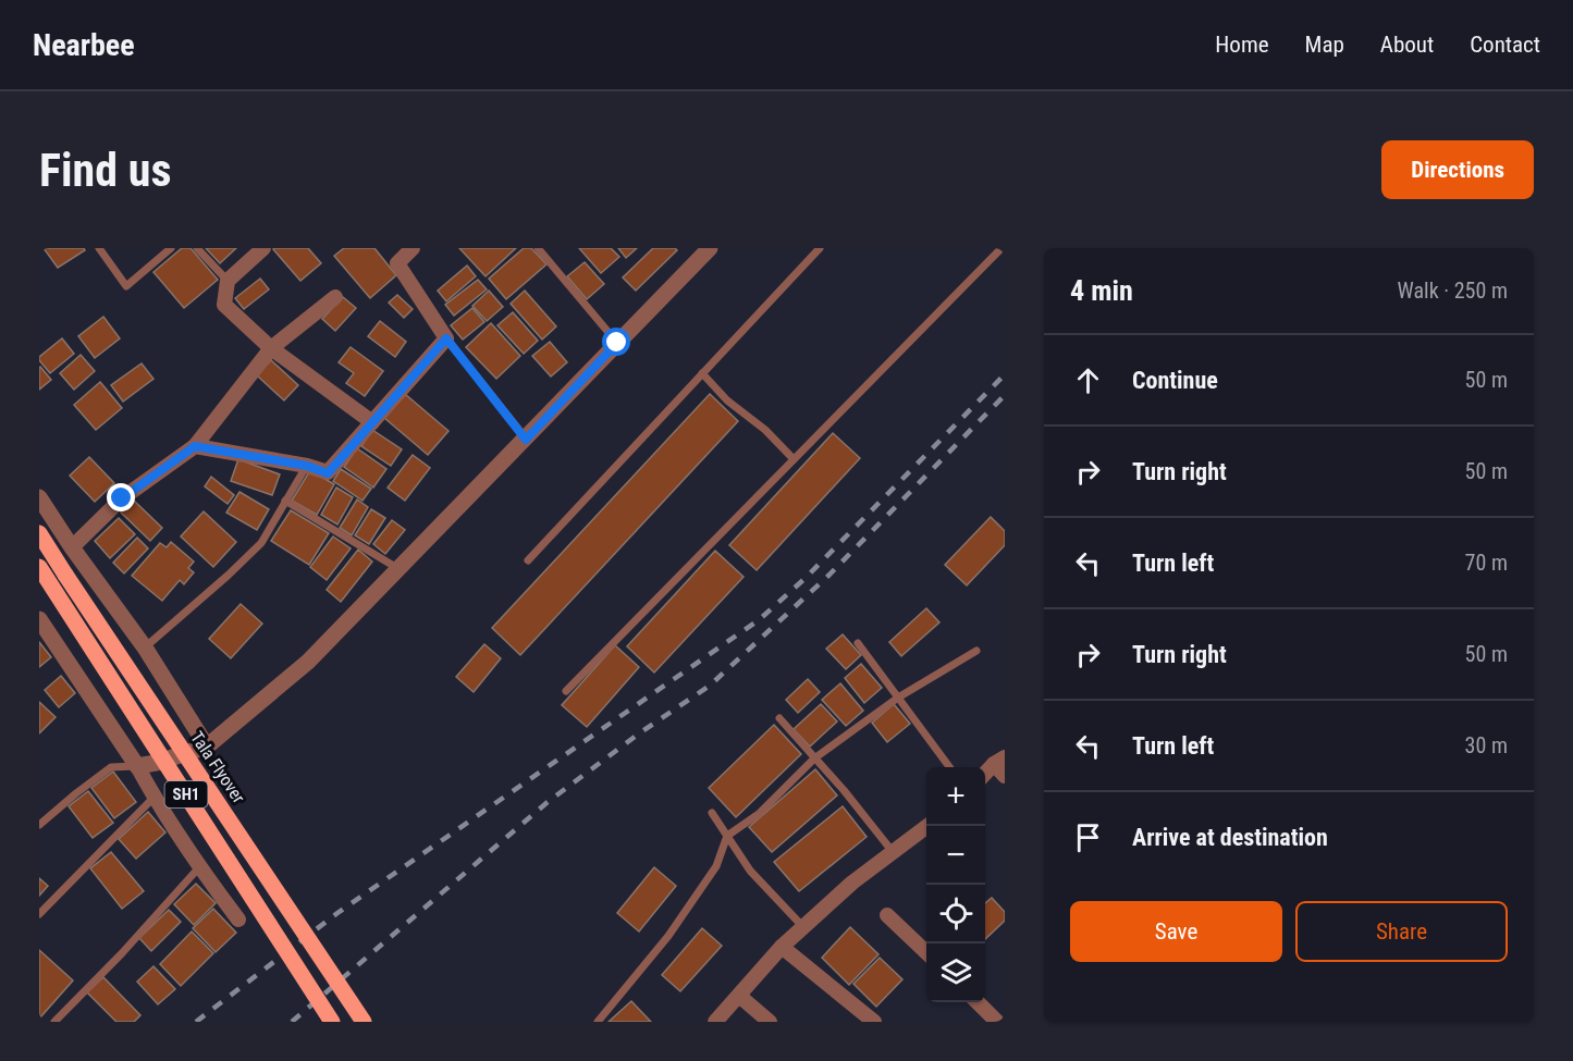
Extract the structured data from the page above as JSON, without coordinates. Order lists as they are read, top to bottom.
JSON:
{
  "streets": {
    "main road": ["Tala Flyover", "SH1"]
  },
  "page": {
    "header": "Nearbee",
    "nav": [
      "Home",
      "Map",
      "About",
      "Contact"
    ],
    "buttons": [
      "Directions",
      ["Save", "Share"]
    ],
    "title": "Find us",
    "heading": ["4 min", "Walk · 250 m"],
    "list": [
      ["Continue", "50 m"],
      ["Turn right", "50 m"],
      ["Turn left", "70 m"],
      ["Turn right", "50 m"],
      ["Turn left", "30 m"],
      "Arrive at destination"
    ],
    "map_buttons": ["+", "−"]
  }
}
